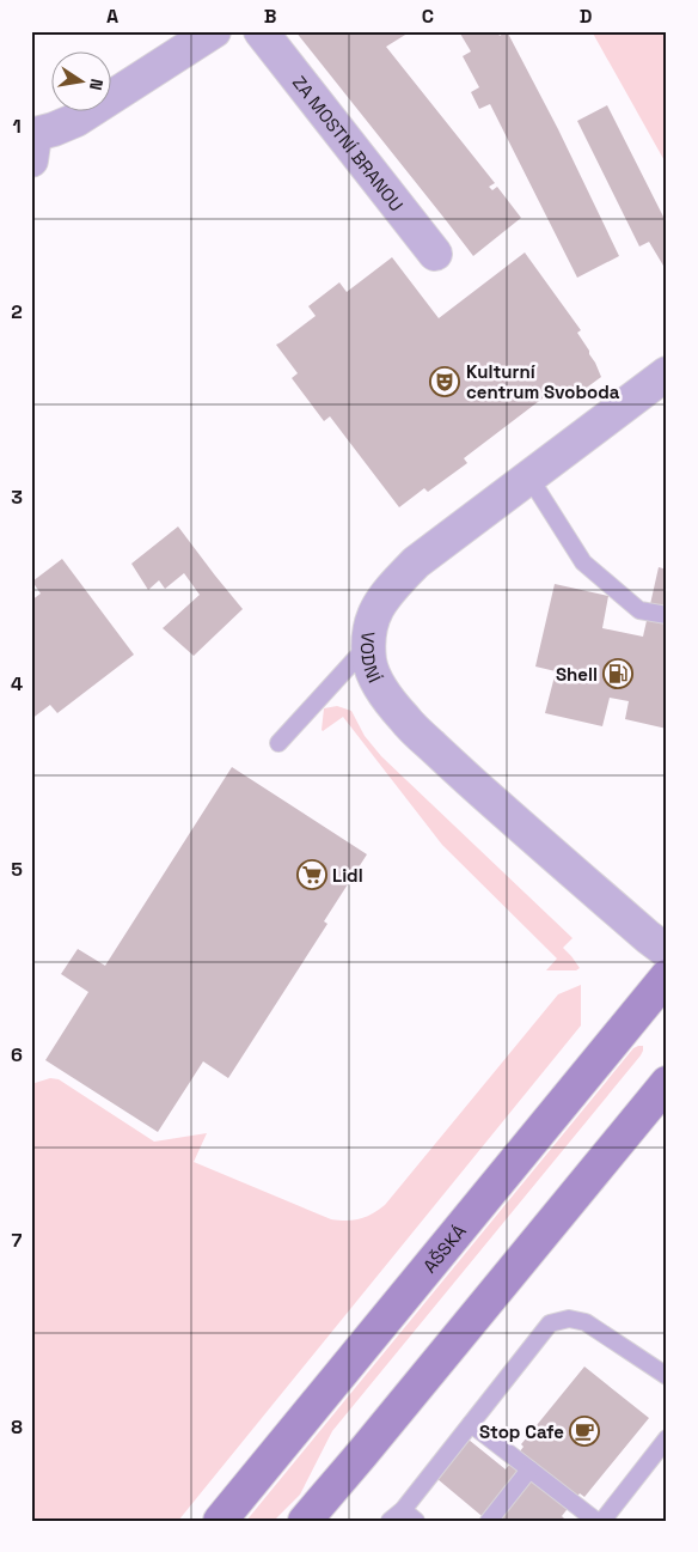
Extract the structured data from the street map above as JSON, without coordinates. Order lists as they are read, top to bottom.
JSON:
{
  "streets": {
    "main road": ["AŠSKÁ"],
    "street": ["ZA MOSTNÍ BRANOU", "VODNÍ"]
  },
  "places": {
    "theatre": ["Kulturní centrum Svoboda"],
    "fuel station": ["Shell"],
    "supermarket": ["Lidl"],
    "cafe": ["Stop Cafe"]
  },
  "north": "right",
  "grid": {
    "columns": [
      "A",
      "B",
      "C",
      "D"
    ],
    "rows": [
      "1",
      "2",
      "3",
      "4",
      "5",
      "6",
      "7",
      "8"
    ]
  }
}
